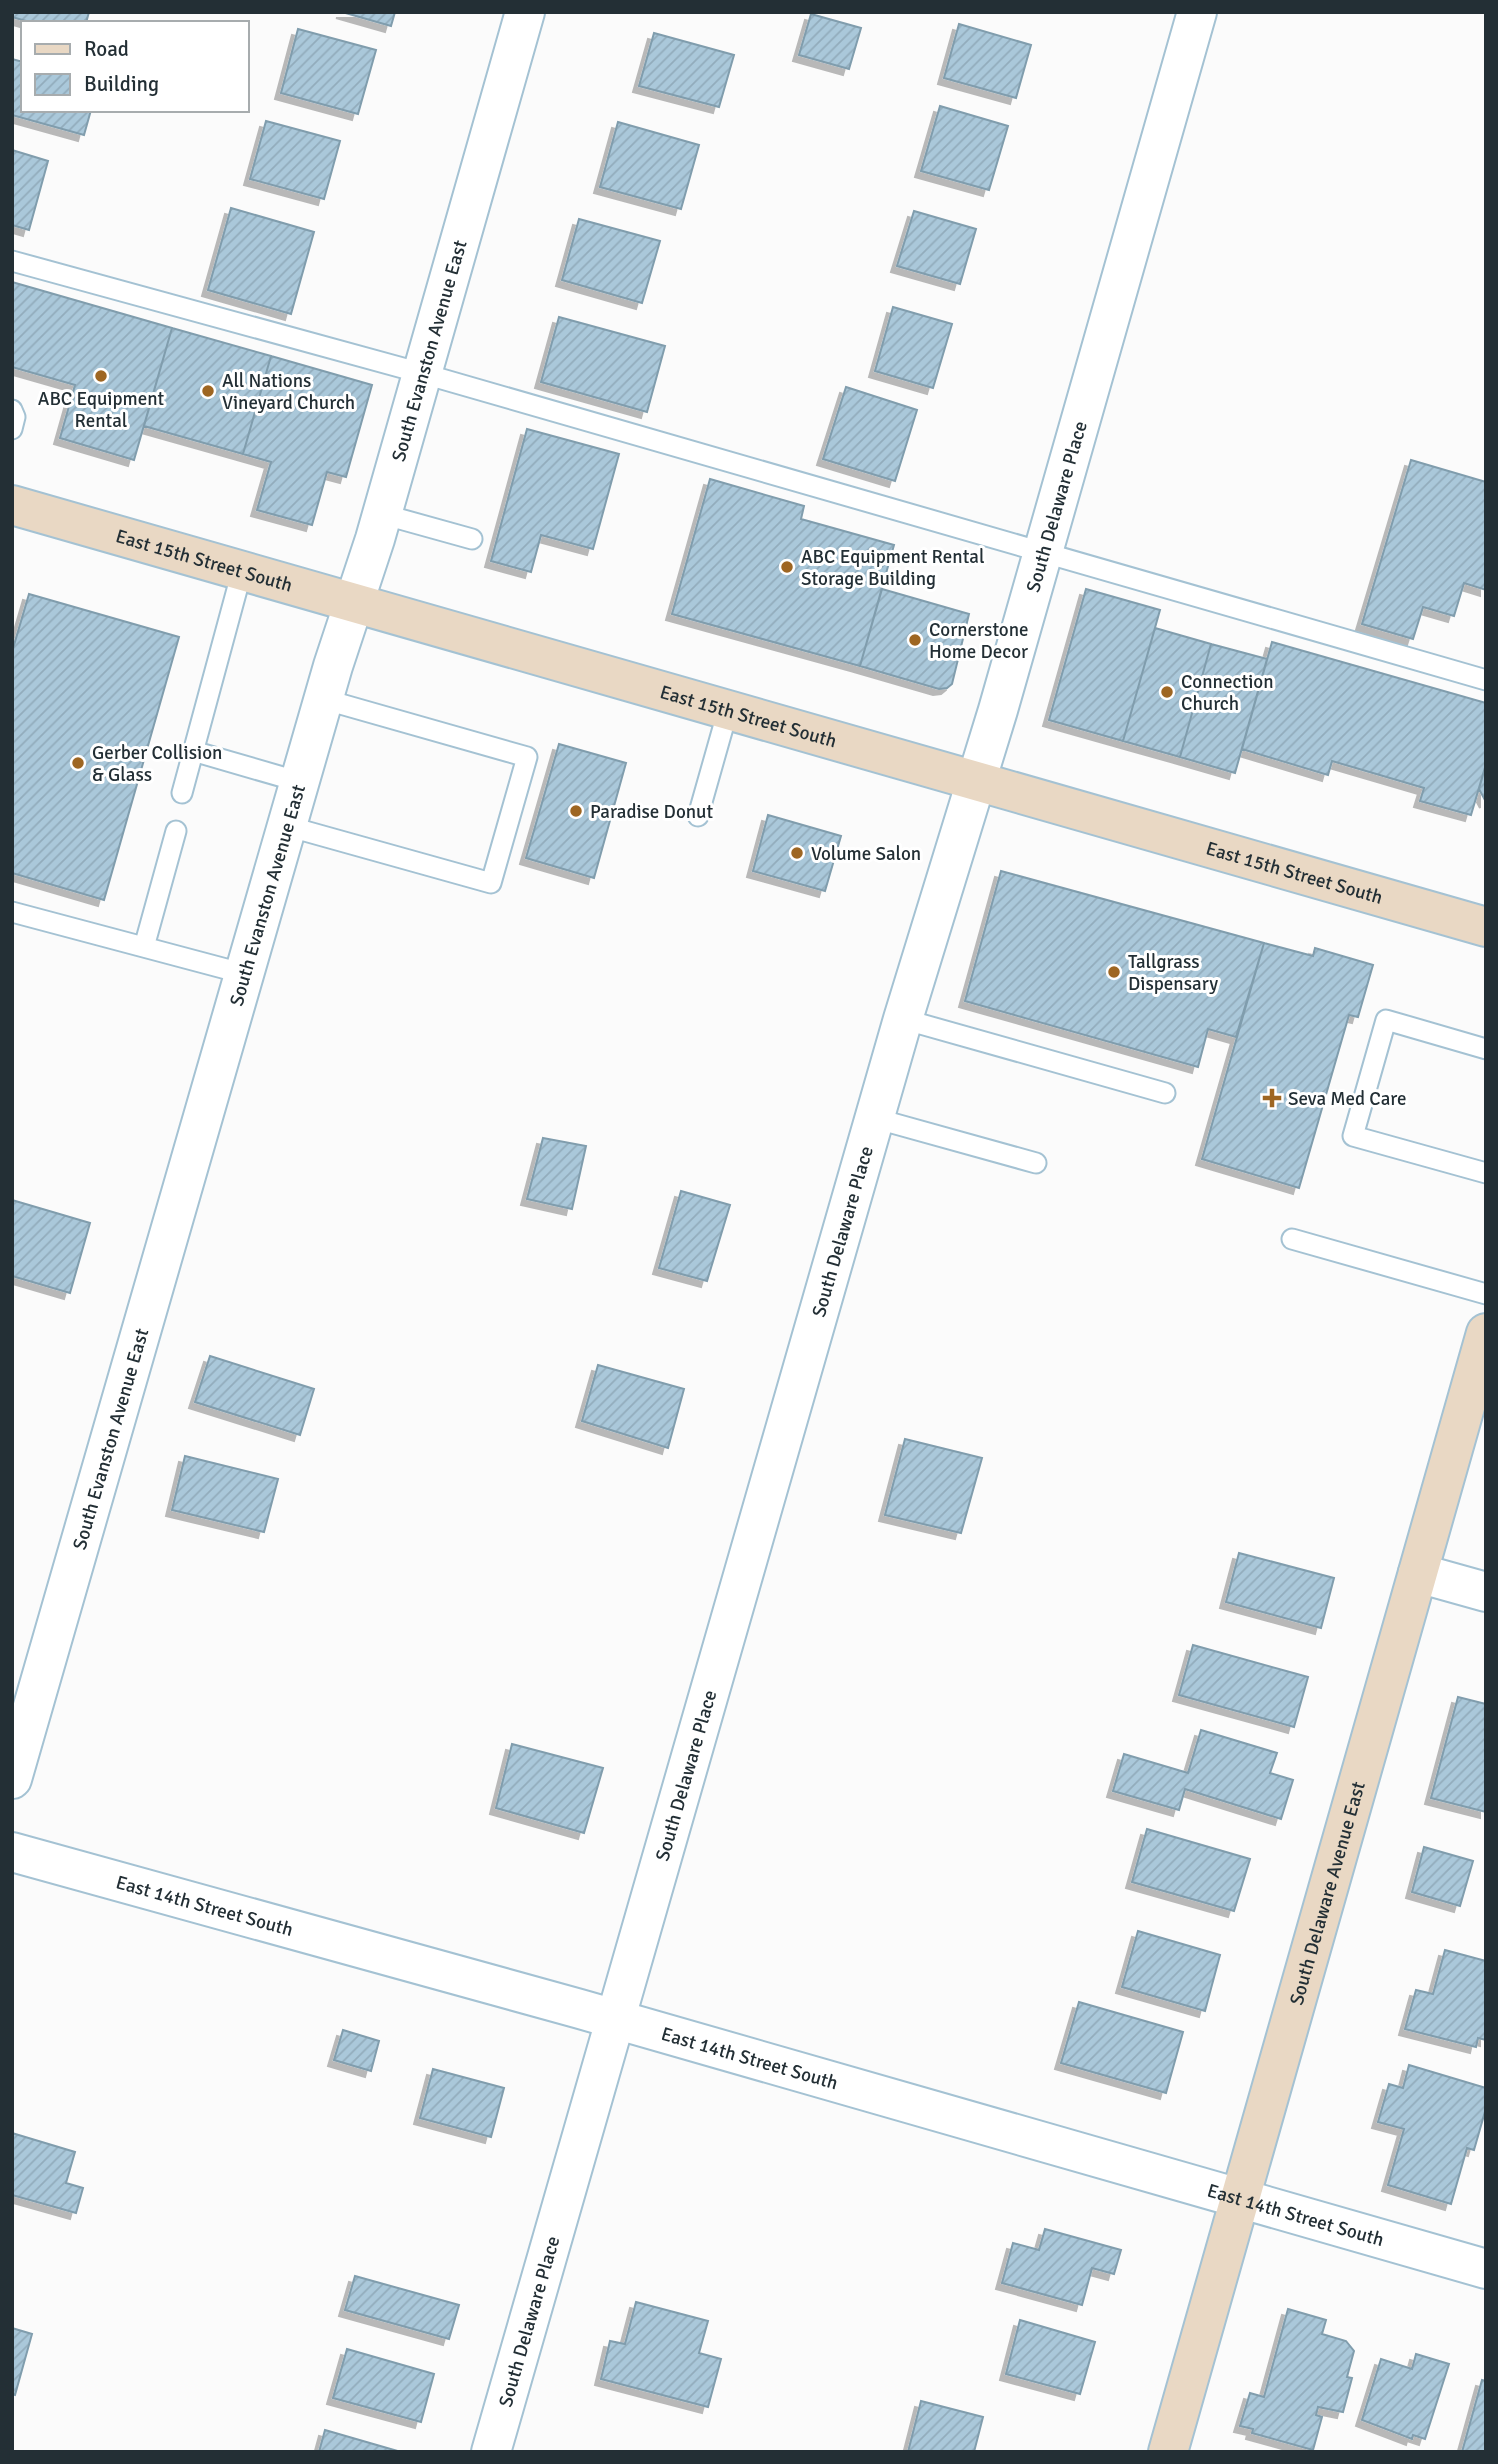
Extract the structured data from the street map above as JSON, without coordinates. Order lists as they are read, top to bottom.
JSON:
{
  "streets": {
    "main road": ["East 15th Street South", "South Delaware Avenue East"],
    "street": ["South Evanston Avenue East", "South Delaware Place", "East 14th Street South"]
  },
  "crossings": [
    ["South Evanston Avenue East", "East 15th Street South"],
    ["South Delaware Place", "East 15th Street South"],
    ["South Delaware Place", "East 14th Street South"],
    ["South Delaware Avenue East", "East 14th Street South"]
  ],
  "places": {
    "other": [
      "ABC Equipment Rental",
      "All Nations Vineyard Church",
      "ABC Equipment Rental Storage Building",
      "Cornerstone Home Decor",
      "Connection Church",
      "Gerber Collision & Glass",
      "Paradise Donut",
      "Volume Salon",
      "Tallgrass Dispensary"
    ],
    "health": ["Seva Med Care"]
  },
  "legend": ["Road", "Building"]
}
